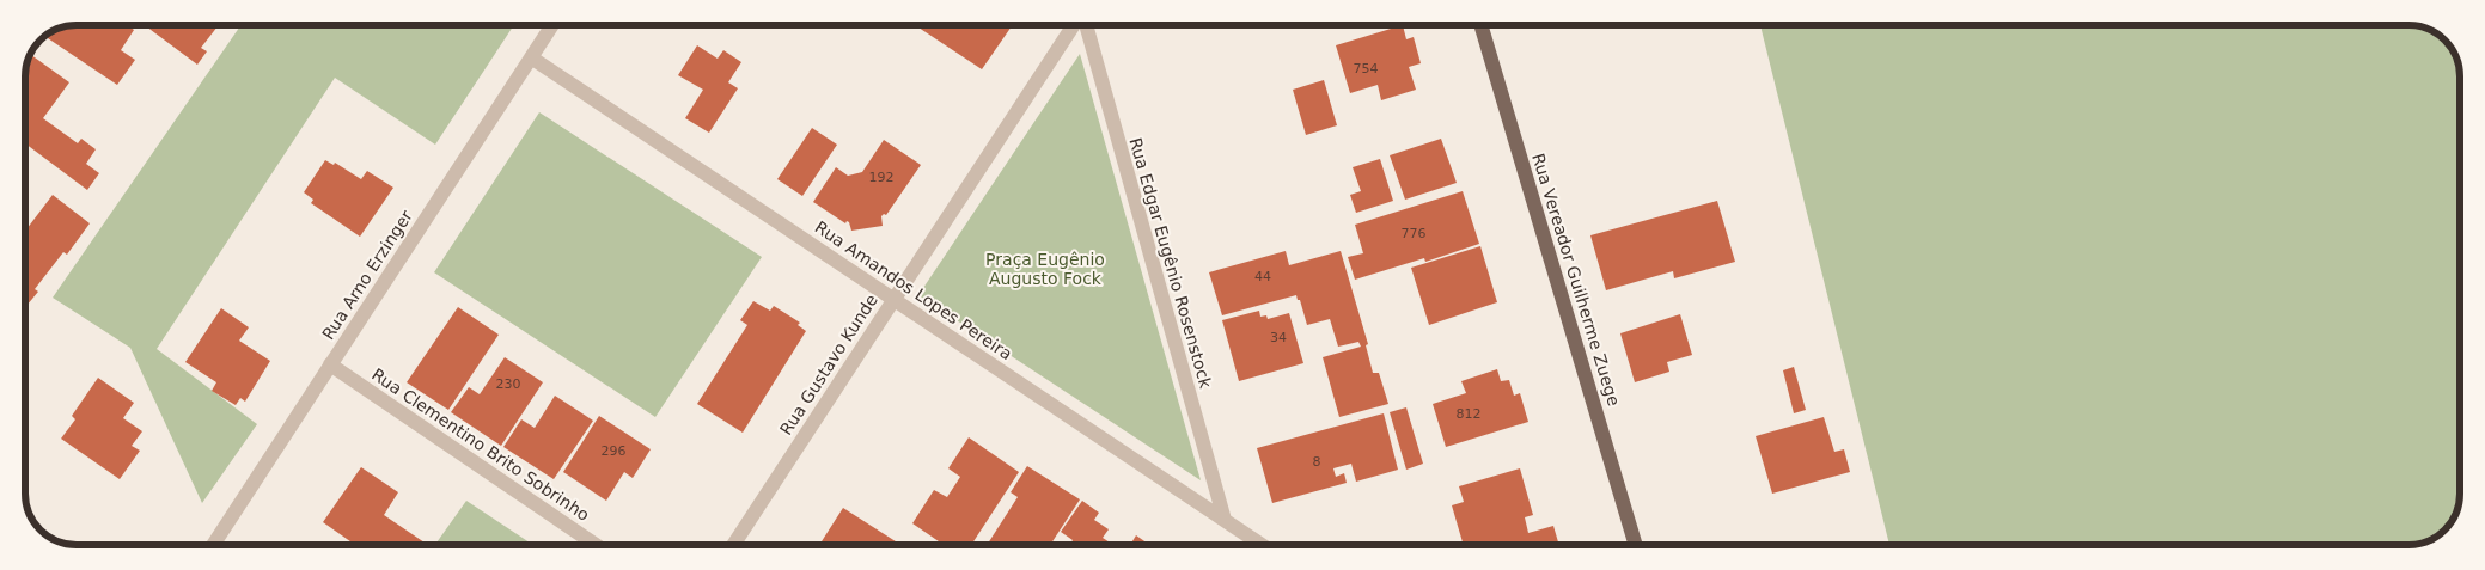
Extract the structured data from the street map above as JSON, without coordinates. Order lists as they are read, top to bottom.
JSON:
{
  "streets": {
    "main road": ["Rua Vereador Guilherme Zuege"],
    "street": [
      "Rua Edgar Eugênio Rosenstock",
      "Rua Arno Erzinger",
      "Rua Amandos Lopes Pereira",
      "Rua Gustavo Kunde",
      "Rua Clementino Brito Sobrinho"
    ]
  },
  "crossings": [
    ["Rua Edgar Eugênio Rosenstock", "Rua Amandos Lopes Pereira"],
    ["Rua Arno Erzinger", "Rua Amandos Lopes Pereira"],
    ["Rua Arno Erzinger", "Rua Clementino Brito Sobrinho"],
    ["Rua Amandos Lopes Pereira", "Rua Gustavo Kunde"]
  ],
  "parks": ["Praça Eugênio Augusto Fock"],
  "house_numbers": [
    "754",
    "192",
    "776",
    "44",
    "34",
    "230",
    "812",
    "296",
    "8"
  ]
}
